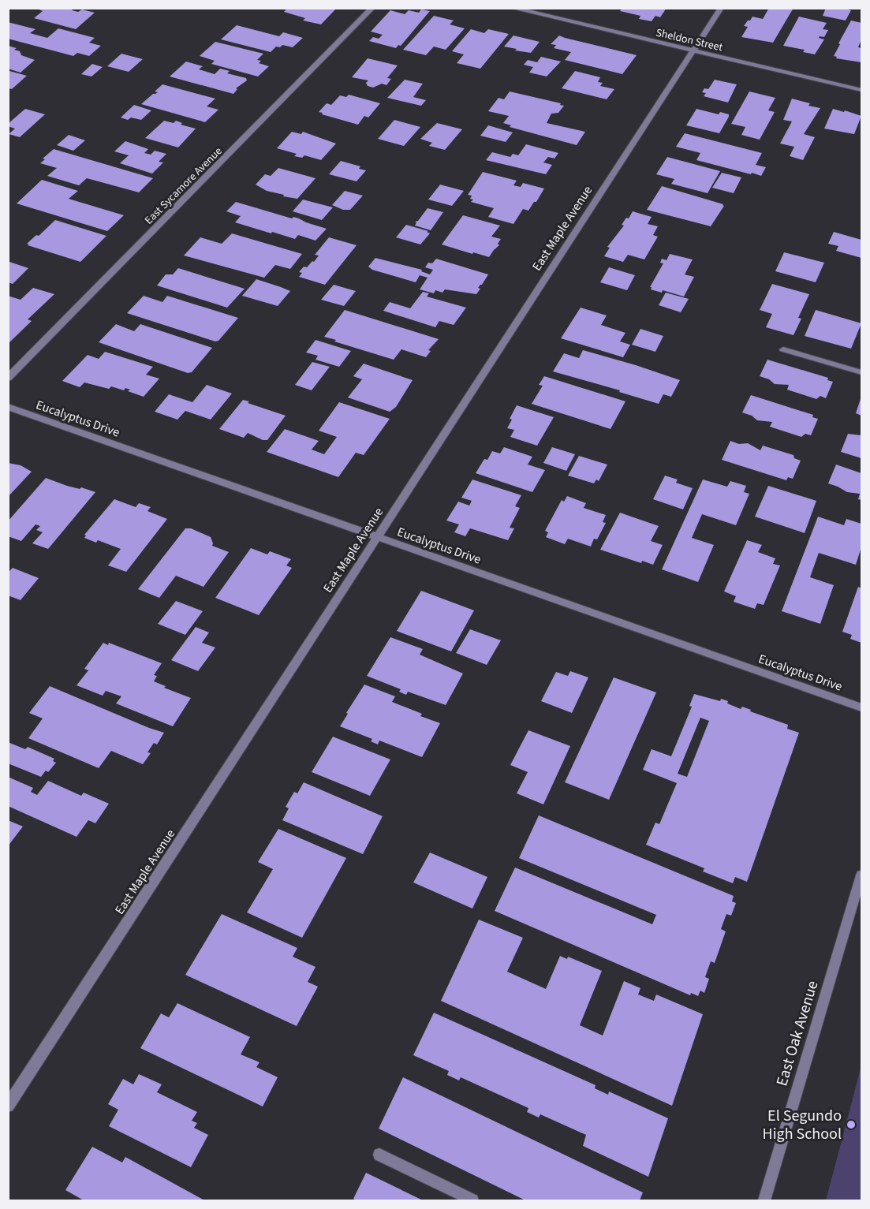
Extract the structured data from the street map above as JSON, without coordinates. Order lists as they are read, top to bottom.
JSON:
{
  "streets": {
    "street": [
      "Sheldon Street",
      "East Sycamore Avenue",
      "East Maple Avenue",
      "Eucalyptus Drive",
      "East Oak Avenue"
    ]
  },
  "crossings": [
    ["Sheldon Street", "East Maple Avenue"],
    ["East Maple Avenue", "Eucalyptus Drive"]
  ],
  "places": ["El Segundo High School"]
}
